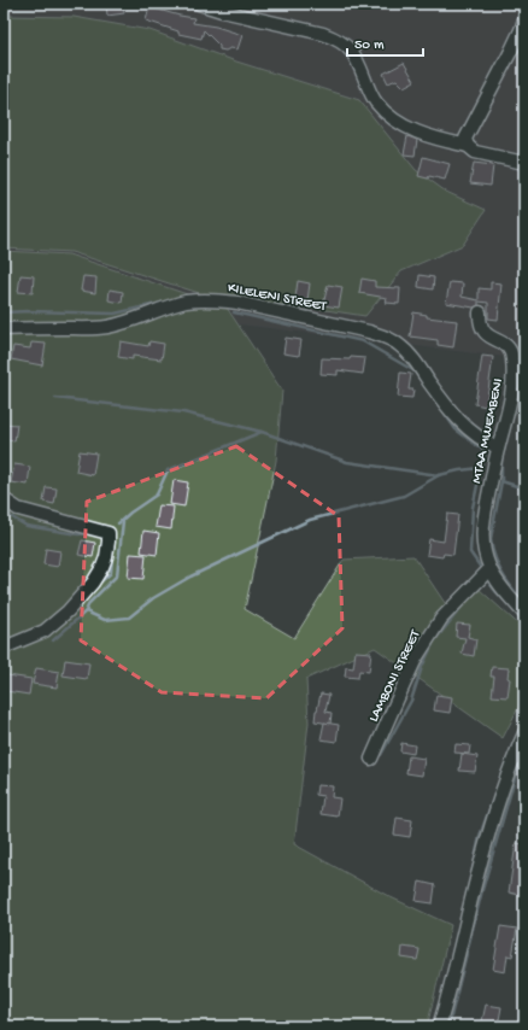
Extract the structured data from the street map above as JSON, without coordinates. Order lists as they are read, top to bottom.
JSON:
{
  "streets": {
    "street": ["KILELENI STREET", "MTAA MWEMBENI", "LAMBONI STREET"]
  },
  "crossings": [
    ["KILELENI STREET", "MTAA MWEMBENI"],
    ["MTAA MWEMBENI", "LAMBONI STREET"]
  ],
  "scale_bar": "50 m"
}
